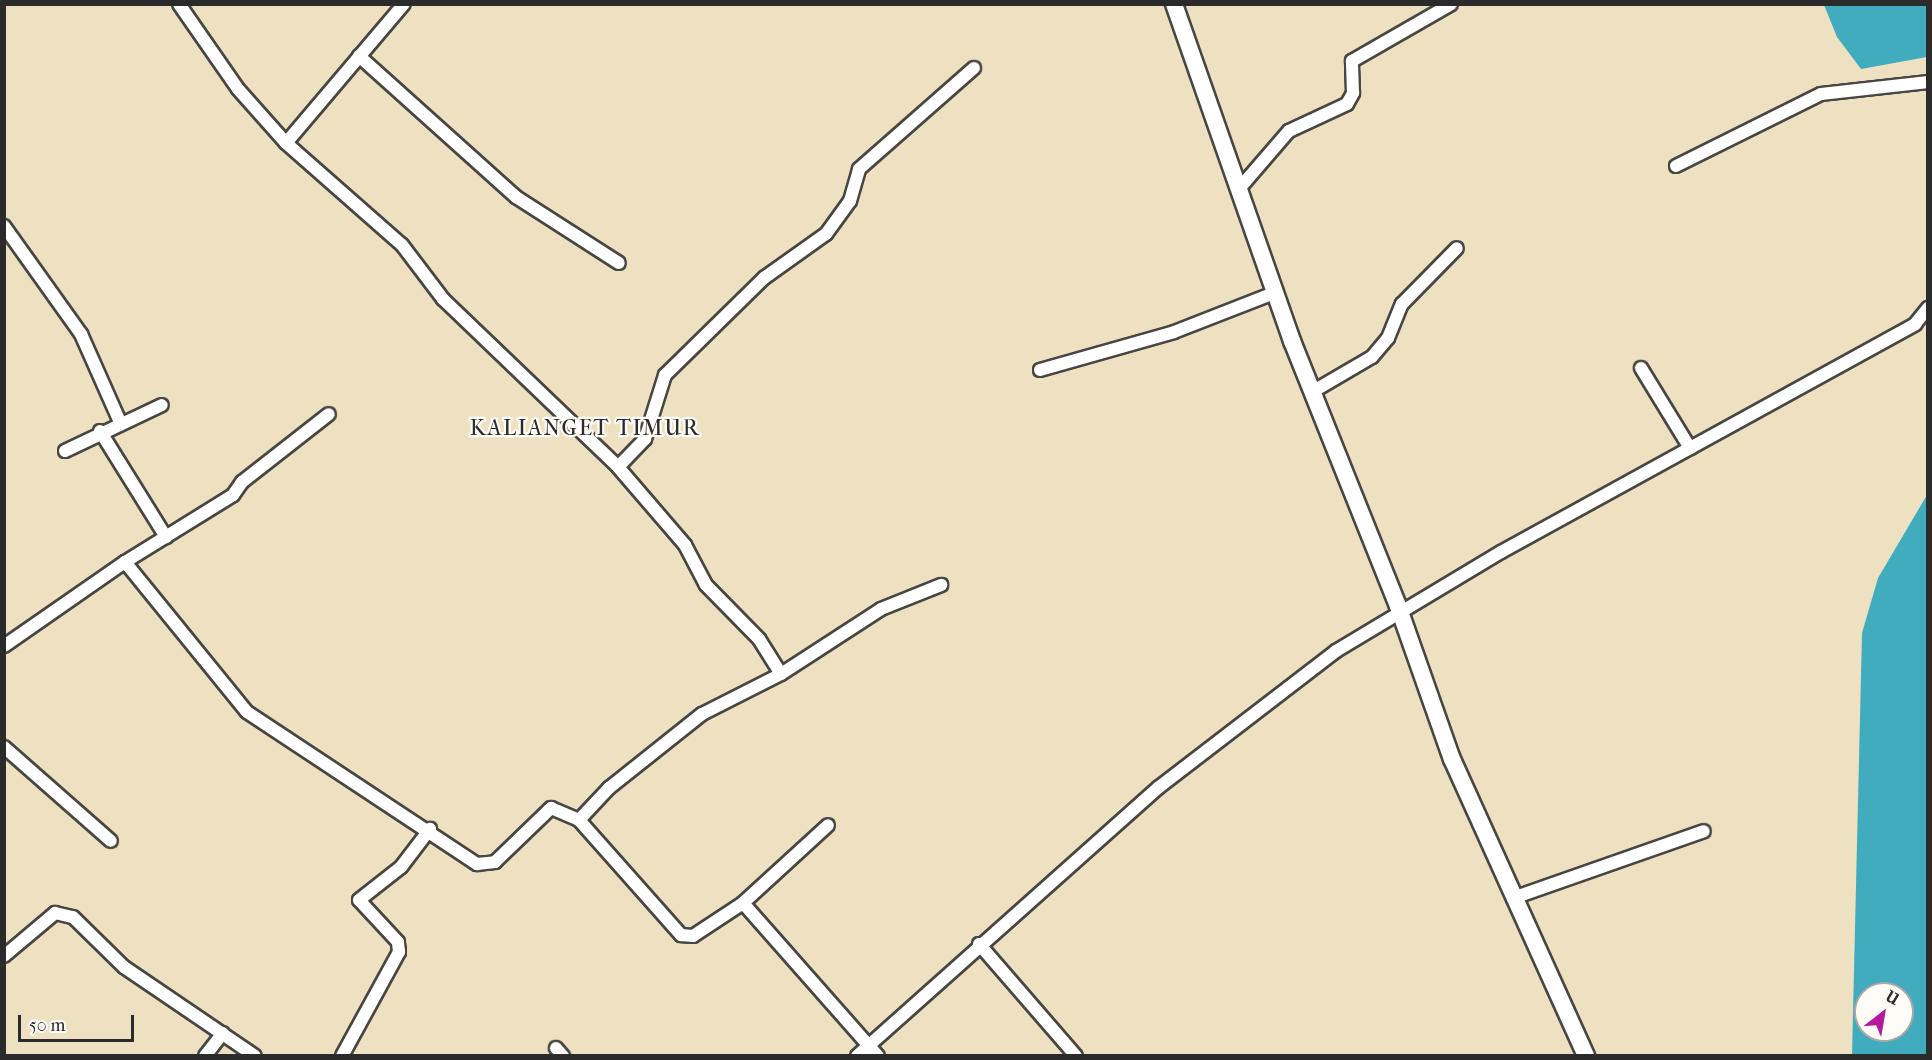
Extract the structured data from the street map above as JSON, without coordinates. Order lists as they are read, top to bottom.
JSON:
{
  "districts": ["KALIANGET TIMUR"],
  "scale_bar": "50 m",
  "north": "top right"
}
